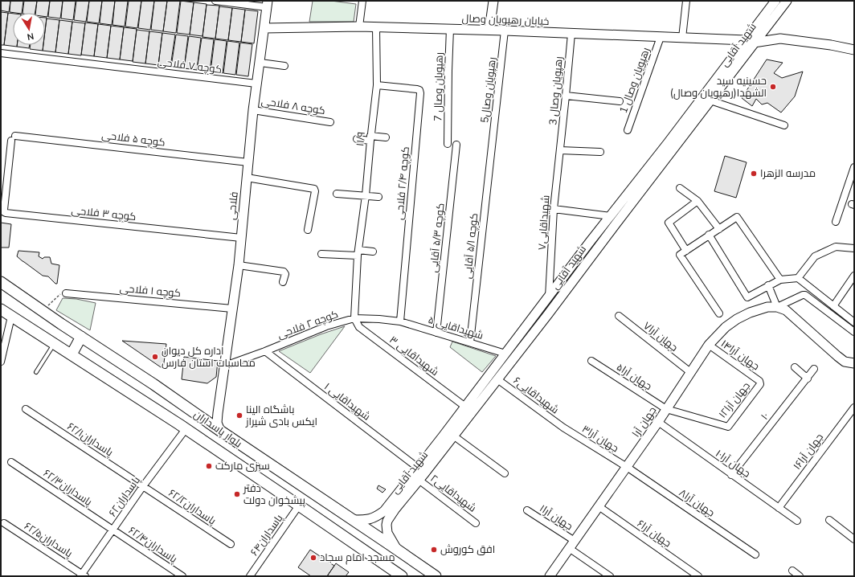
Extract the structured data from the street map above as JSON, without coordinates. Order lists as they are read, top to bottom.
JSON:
{
  "streets": {
    "main road": ["بلوار پاسداران"],
    "street": [
      "خیابان رهپویان وصال",
      "شهید آقایی",
      "کوچه ۷ فلاحی",
      "1 رهپویان وصال",
      "7 رهپویان وصال",
      "رهپویان وصال5",
      "3 رهپویان وصال",
      "کوچه ۸ فلاحی",
      "کوچه ۵ فلاحی",
      "۱۱/۹",
      "کوچه ۲/۴ فلاحی",
      "فلاحی",
      "کوچه ۳ فلاحی",
      "شهیداقایی۷",
      "کوچه ۵/۳ آقایی",
      "کوچه ۵/۱ آقایی",
      "کوچه ۱ فلاحی",
      "کوچه ۲ فلاحی",
      "۵ شهیداقایی",
      "جهان آرا۷",
      "جهان آرا۱۴",
      "۳ شهیداقایی",
      "جهان آرا۵",
      "شهیداقایی۶",
      "جهان آرا۱۲",
      "۱ شهیداقایی",
      "۱۰",
      "جهان آرا",
      "جهان آرا۳",
      "پاسداران۶۲/۱",
      "جهان آرا۱۶",
      "جهان آرا۱۰",
      "پاسداران۶۲/۳",
      "شهیداقایی۲",
      "پاسداران۶۲",
      "جهان آرا۸",
      "پاسداران۶۲/۲",
      "جهان آرا۱",
      "جهان آرا۶",
      "پاسداران۶۴",
      "پاسداران۶۲/۵",
      "پاسداران۶۲/۴"
    ]
  },
  "crossings": [
    ["خیابان رهپویان وصال", "شهید آقایی"],
    ["خیابان رهپویان وصال", "1 رهپویان وصال"],
    ["خیابان رهپویان وصال", "7 رهپویان وصال"],
    ["خیابان رهپویان وصال", "رهپویان وصال5"],
    ["خیابان رهپویان وصال", "3 رهپویان وصال"],
    ["خیابان رهپویان وصال", "۱۱/۹"],
    ["خیابان رهپویان وصال", "فلاحی"],
    ["شهید آقایی", "شهیداقایی۷"],
    ["شهید آقایی", "۵ شهیداقایی"],
    ["شهید آقایی", "۳ شهیداقایی"],
    ["شهید آقایی", "شهیداقایی۶"],
    ["شهید آقایی", "۱ شهیداقایی"],
    ["شهید آقایی", "بلوار پاسداران"],
    ["شهید آقایی", "شهیداقایی۲"],
    ["کوچه ۷ فلاحی", "فلاحی"],
    ["رهپویان وصال5", "کوچه ۵/۱ آقایی"],
    ["3 رهپویان وصال", "شهیداقایی۷"],
    ["کوچه ۸ فلاحی", "فلاحی"],
    ["کوچه ۵ فلاحی", "فلاحی"],
    ["کوچه ۵ فلاحی", "کوچه ۳ فلاحی"],
    ["۱۱/۹", "کوچه ۲/۴ فلاحی"],
    ["۱۱/۹", "کوچه ۲ فلاحی"],
    ["۱۱/۹", "۳ شهیداقایی"],
    ["کوچه ۲/۴ فلاحی", "کوچه ۲ فلاحی"],
    ["کوچه ۲/۴ فلاحی", "۵ شهیداقایی"],
    ["فلاحی", "کوچه ۳ فلاحی"],
    ["فلاحی", "کوچه ۱ فلاحی"],
    ["فلاحی", "کوچه ۲ فلاحی"],
    ["فلاحی", "بلوار پاسداران"],
    ["کوچه ۵/۳ آقایی", "۵ شهیداقایی"],
    ["کوچه ۵/۱ آقایی", "۵ شهیداقایی"],
    ["کوچه ۲ فلاحی", "۵ شهیداقایی"],
    ["کوچه ۲ فلاحی", "۳ شهیداقایی"],
    ["کوچه ۲ فلاحی", "۱ شهیداقایی"],
    ["جهان آرا۷", "جهان آرا"],
    ["جهان آرا۱۴", "جهان آرا۱۲"],
    ["جهان آرا۱۴", "جهان آرا"],
    ["جهان آرا۵", "جهان آرا۱۲"],
    ["جهان آرا۵", "جهان آرا"],
    ["شهیداقایی۶", "جهان آرا۳"],
    ["جهان آرا۱۲", "جهان آرا"],
    ["۱۰", "جهان آرا۱۰"],
    ["جهان آرا", "جهان آرا۳"],
    ["جهان آرا", "جهان آرا۱۰"],
    ["جهان آرا", "جهان آرا۸"],
    ["جهان آرا", "جهان آرا۱"],
    ["جهان آرا", "جهان آرا۶"],
    ["بلوار پاسداران", "پاسداران۶۲"],
    ["بلوار پاسداران", "پاسداران۶۴"],
    ["جهان آرا۳", "جهان آرا۸"],
    ["پاسداران۶۲/۱", "پاسداران۶۲"],
    ["پاسداران۶۲/۱", "پاسداران۶۲/۲"],
    ["جهان آرا۱۶", "جهان آرا۱۰"],
    ["پاسداران۶۲/۳", "پاسداران۶۲"],
    ["پاسداران۶۲/۳", "پاسداران۶۲/۴"],
    ["پاسداران۶۲", "پاسداران۶۲/۲"],
    ["پاسداران۶۲", "پاسداران۶۲/۵"],
    ["پاسداران۶۲", "پاسداران۶۲/۴"]
  ],
  "places": [
    "حسینیه سید الشهدا(رهپویان وصال)",
    "مدرسه الزهرا",
    "اداره کل دیوان محاسبات استان فارس",
    "باشگاه الینا ایکس بادی شیراز",
    "سبزی مارکت",
    "دفتر پیشخوان دولت",
    "افق کوروش",
    "مسجد امام سجاد"
  ],
  "north": "bottom"
}
